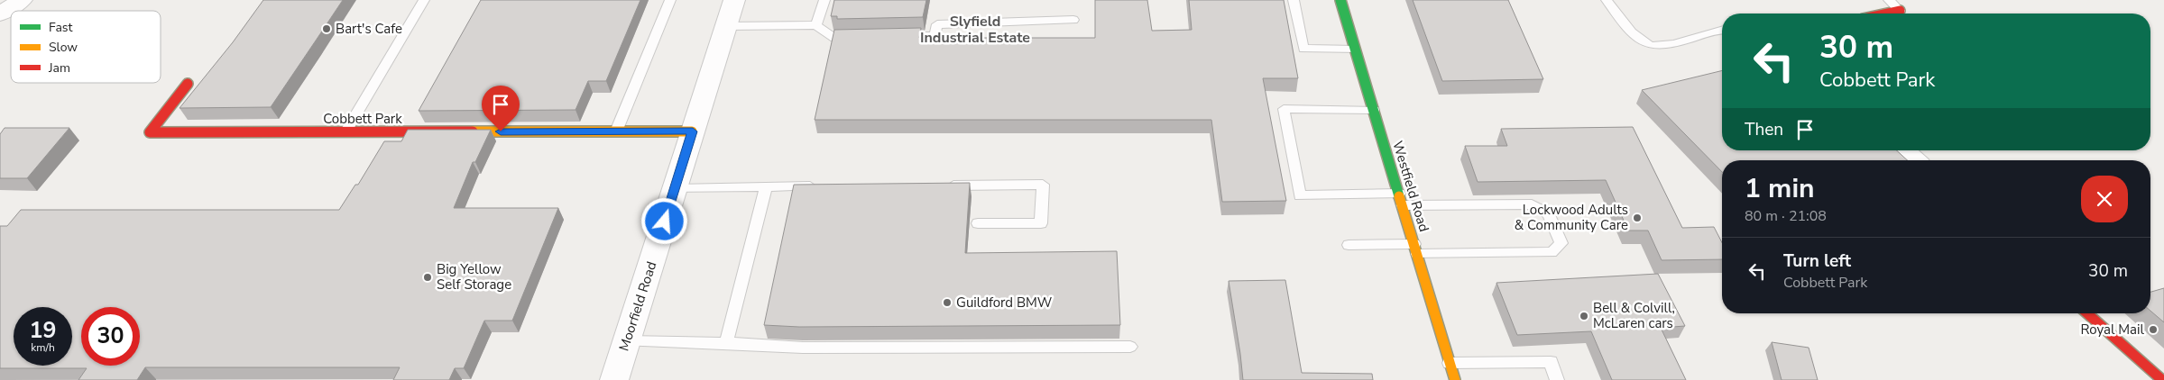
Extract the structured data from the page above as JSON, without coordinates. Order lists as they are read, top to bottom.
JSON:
{
  "streets": {
    "street": ["Cobbett Park", "Westfield Road", "Moorfield Road"]
  },
  "crossings": [
    ["Cobbett Park", "Moorfield Road"]
  ],
  "districts": ["Slyfield Industrial Estate"],
  "places": [
    "Bart's Cafe",
    "Lockwood Adults & Community Care",
    "Big Yellow Self Storage",
    "Guildford BMW",
    "Bell & Colvill, McLaren cars",
    "Royal Mail"
  ],
  "legend": ["Fast", "Slow", "Jam"],
  "page": {
    "turn": ["30 m", "Cobbett Park"],
    "then": "Then",
    "heading": ["1 min", "80 m · 21:08"],
    "list": [
      {
        "name": "Turn left",
        "note": "Cobbett Park",
        "value": "30 m"
      }
    ],
    "speed": "19 km/h",
    "limit": "30"
  }
}
